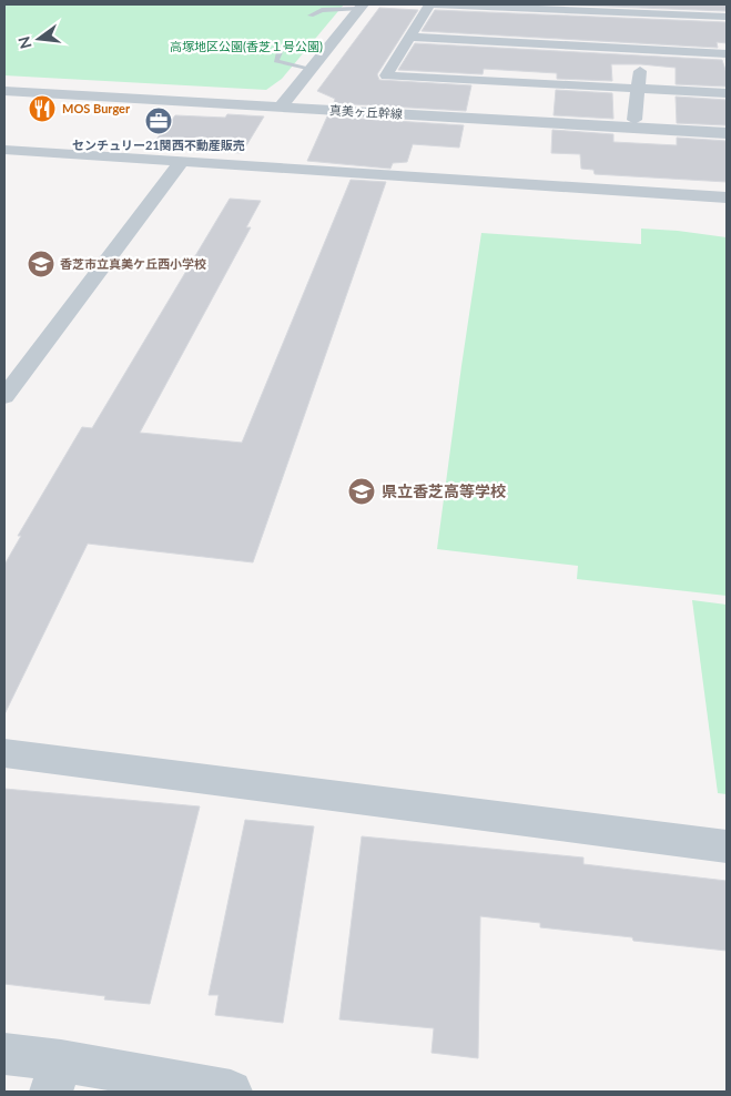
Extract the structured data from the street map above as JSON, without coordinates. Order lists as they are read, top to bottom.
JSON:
{
  "streets": {
    "street": ["真美ヶ丘幹線"]
  },
  "parks": ["高塚地区公園(香芝１号公園)"],
  "places": {
    "restaurant": ["MOS Burger"],
    "office": ["センチュリー21関西不動産販売"],
    "school or university": ["香芝市立真美ケ丘西小学校", "県立香芝高等学校"]
  },
  "north": "left"
}
